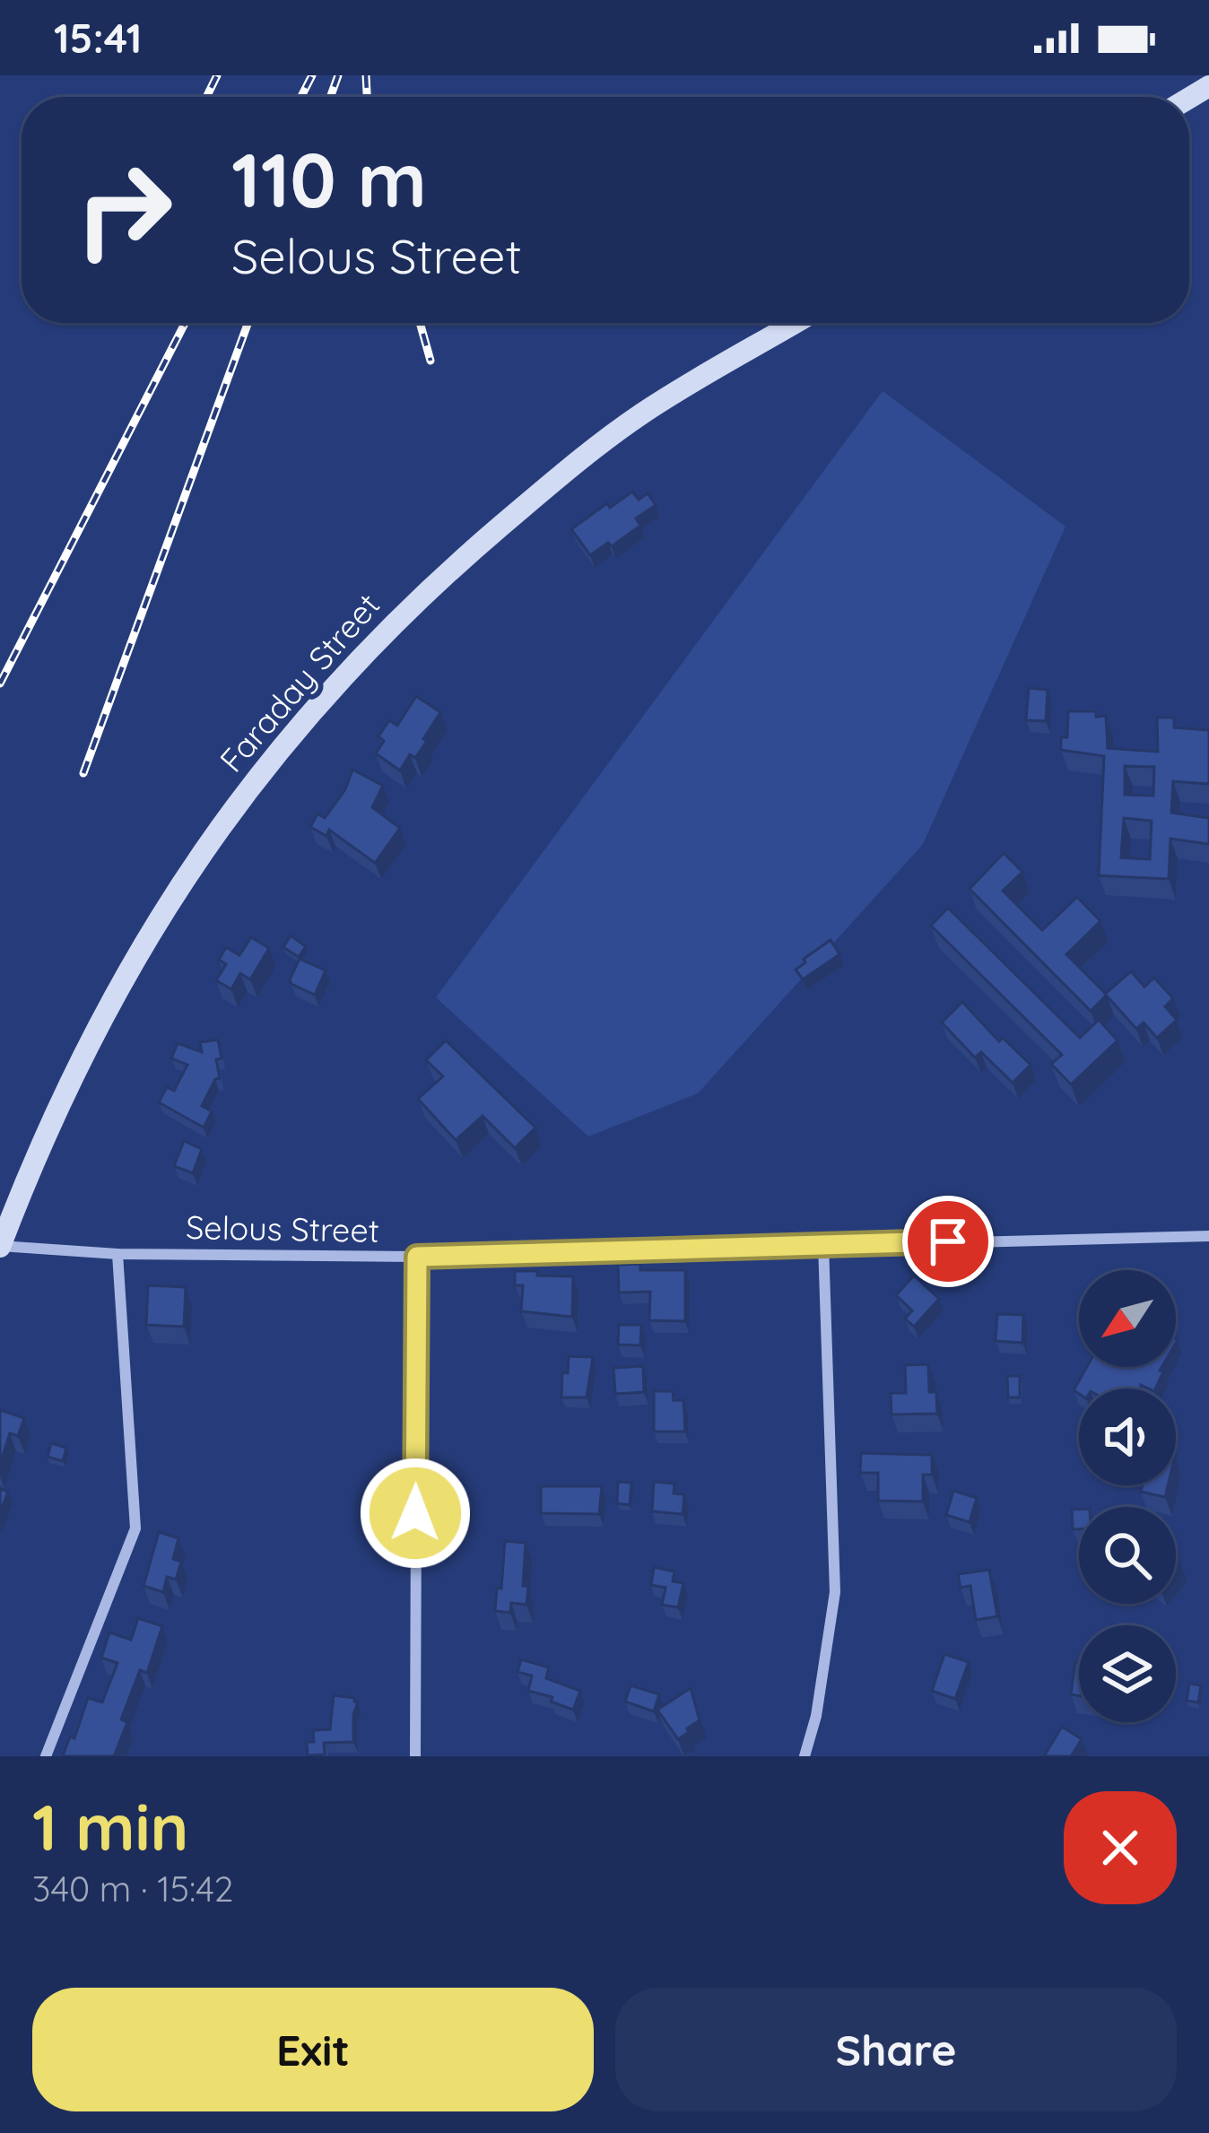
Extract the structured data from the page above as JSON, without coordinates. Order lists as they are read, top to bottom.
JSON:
{
  "streets": {
    "street": ["Faraday Street", "Selous Street"]
  },
  "crossings": [
    ["Faraday Street", "Selous Street"]
  ],
  "north": "bottom left",
  "page": {
    "status": "15:41",
    "turn": ["110 m", "Selous Street"],
    "heading": ["1 min", "340 m · 15:42"],
    "buttons": ["Exit", "Share"]
  }
}
